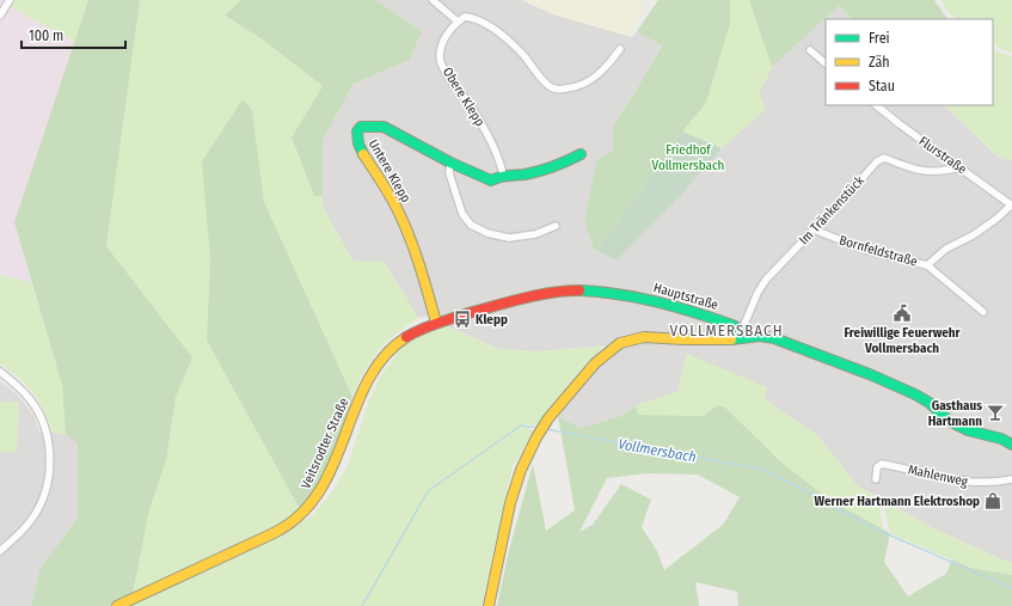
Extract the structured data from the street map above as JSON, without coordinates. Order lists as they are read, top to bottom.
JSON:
{
  "streets": {
    "street": [
      "Obere Klepp",
      "Flurstraße",
      "Untere Klepp",
      "Im Tränkenstück",
      "Bornfeldstraße",
      "Hauptstraße",
      "Veitsrodter Straße",
      "Mahlenweg"
    ]
  },
  "crossings": [
    ["Obere Klepp", "Untere Klepp"],
    ["Flurstraße", "Im Tränkenstück"],
    ["Untere Klepp", "Hauptstraße"],
    ["Untere Klepp", "Veitsrodter Straße"],
    ["Im Tränkenstück", "Bornfeldstraße"],
    ["Im Tränkenstück", "Hauptstraße"],
    ["Hauptstraße", "Veitsrodter Straße"]
  ],
  "districts": ["VOLLMERSBACH"],
  "water": ["Vollmersbach"],
  "parks": ["Friedhof Vollmersbach"],
  "places": {
    "public building": ["Freiwillige Feuerwehr Vollmersbach"],
    "bus stop": ["Klepp"],
    "bar": ["Gasthaus Hartmann"],
    "shop": ["Werner Hartmann Elektroshop"]
  },
  "legend": ["Frei", "Zäh", "Stau"],
  "scale_bar": "100 m"
}
